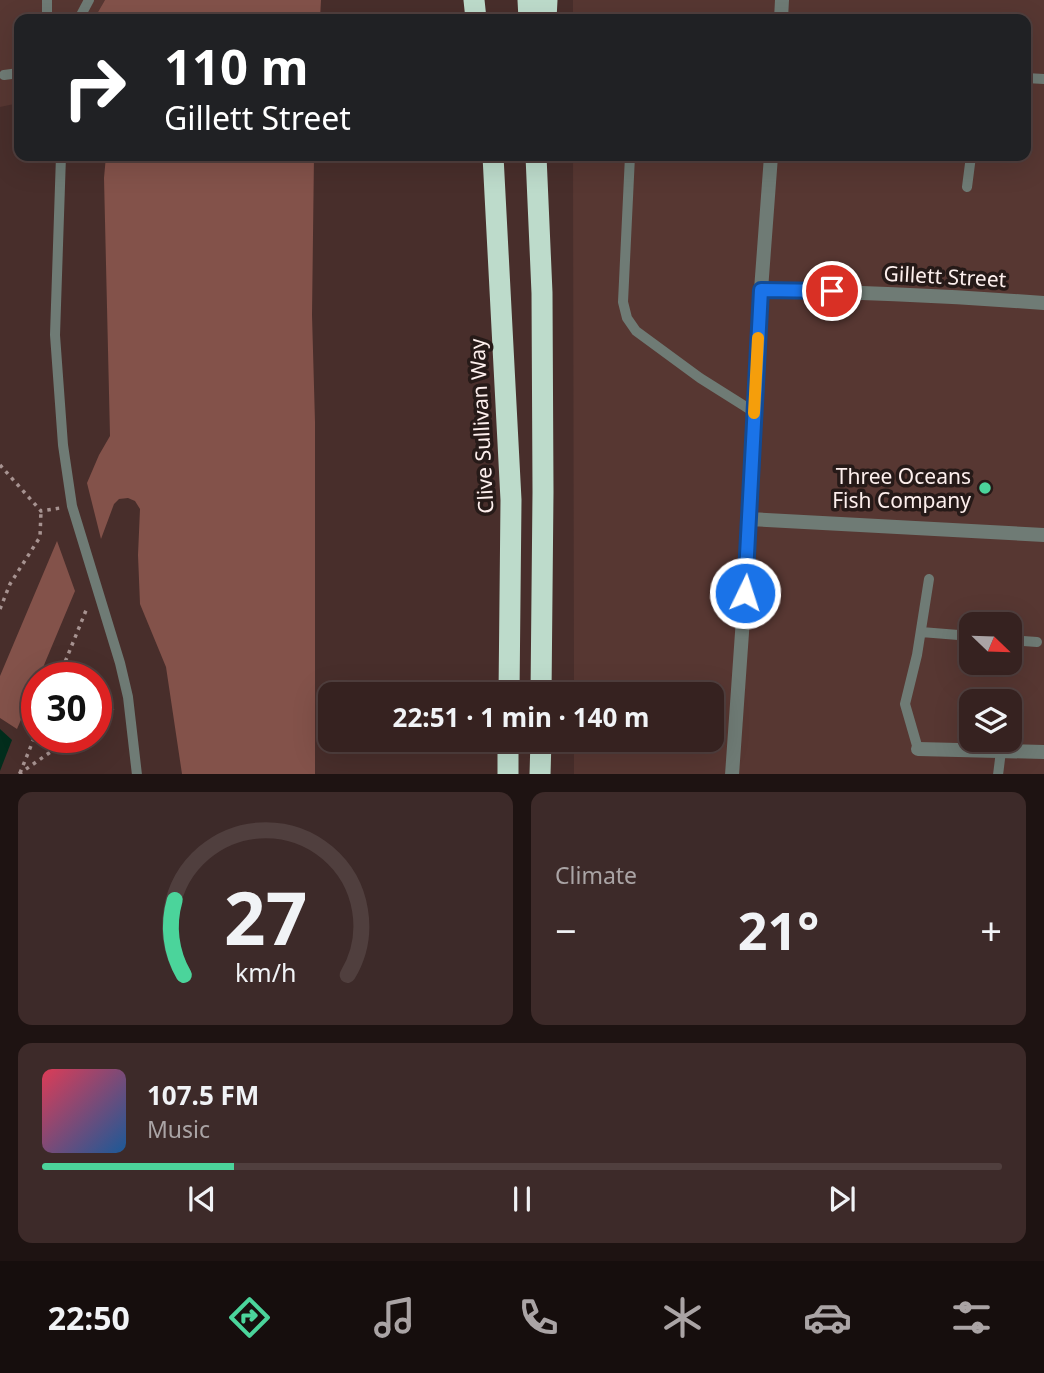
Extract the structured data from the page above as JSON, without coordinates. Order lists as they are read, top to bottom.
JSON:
{
  "streets": {
    "highway": ["Clive Sullivan Way"],
    "street": ["Gillett Street"]
  },
  "places": ["Three Oceans Fish Company"],
  "north": "bottom right",
  "page": {
    "turn": ["110 m", "Gillett Street"],
    "limit": "30",
    "trip": "22:51 · 1 min · 140 m",
    "tile": "Climate",
    "heat": ["−", "21°", "+"],
    "song": ["107.5 FM", "Music"],
    "tabs": "22:50",
    "gauge": ["27", "km/h"]
  }
}
